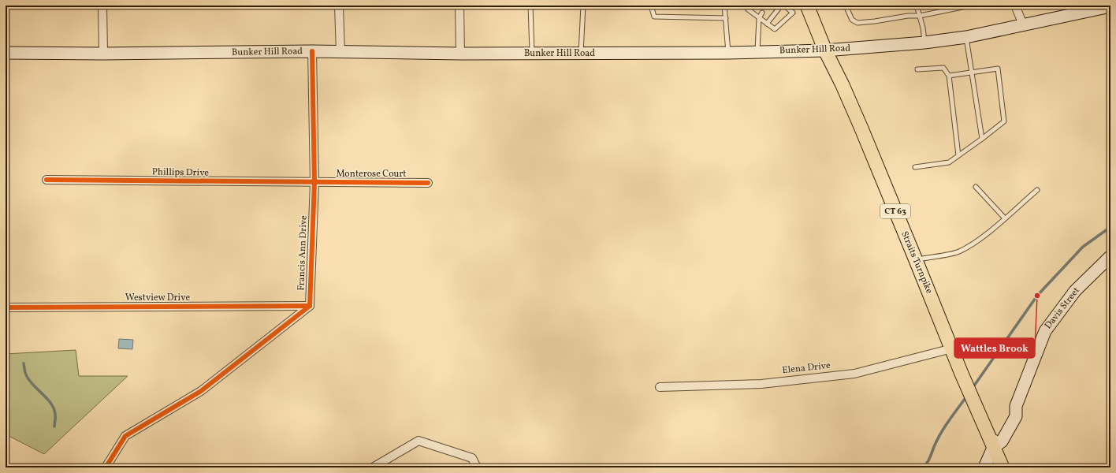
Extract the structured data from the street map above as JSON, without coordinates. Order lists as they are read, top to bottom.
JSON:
{
  "streets": {
    "main road": [
      "Bunker Hill Road",
      "CT 63",
      "Straits Turnpike",
      "Davis Street"
    ],
    "street": [
      "Phillips Drive",
      "Monterose Court",
      "Francis Ann Drive",
      "Westview Drive",
      "Elena Drive"
    ]
  },
  "crossings": [
    ["Bunker Hill Road", "Francis Ann Drive"],
    ["Bunker Hill Road", "Straits Turnpike"],
    ["Phillips Drive", "Monterose Court"],
    ["Phillips Drive", "Francis Ann Drive"],
    ["Monterose Court", "Francis Ann Drive"],
    ["Francis Ann Drive", "Westview Drive"],
    ["Straits Turnpike", "Davis Street"],
    ["Straits Turnpike", "Elena Drive"]
  ],
  "places": ["Wattles Brook"]
}
